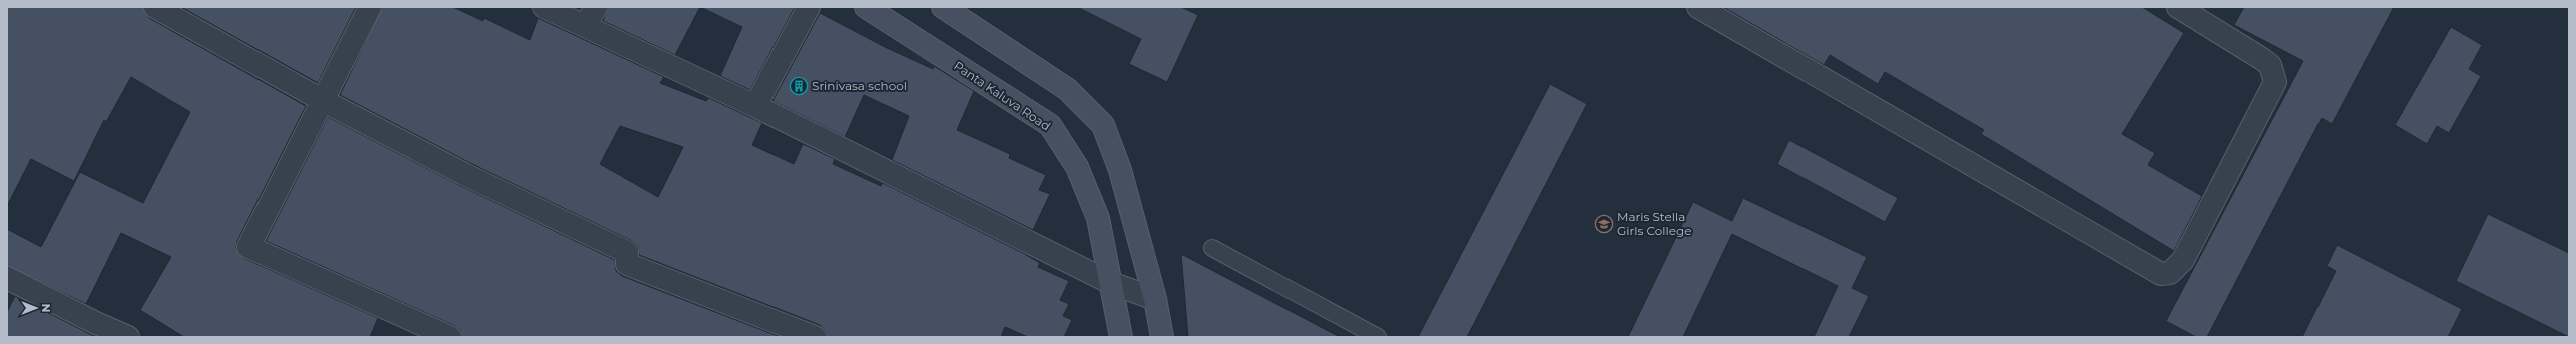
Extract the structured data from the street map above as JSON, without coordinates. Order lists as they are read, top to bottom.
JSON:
{
  "streets": {
    "street": ["Panta Kaluva Road"]
  },
  "places": {
    "building": ["Srinivasa school"],
    "school or university": ["Maris Stella Girls College"]
  },
  "north": "right"
}
